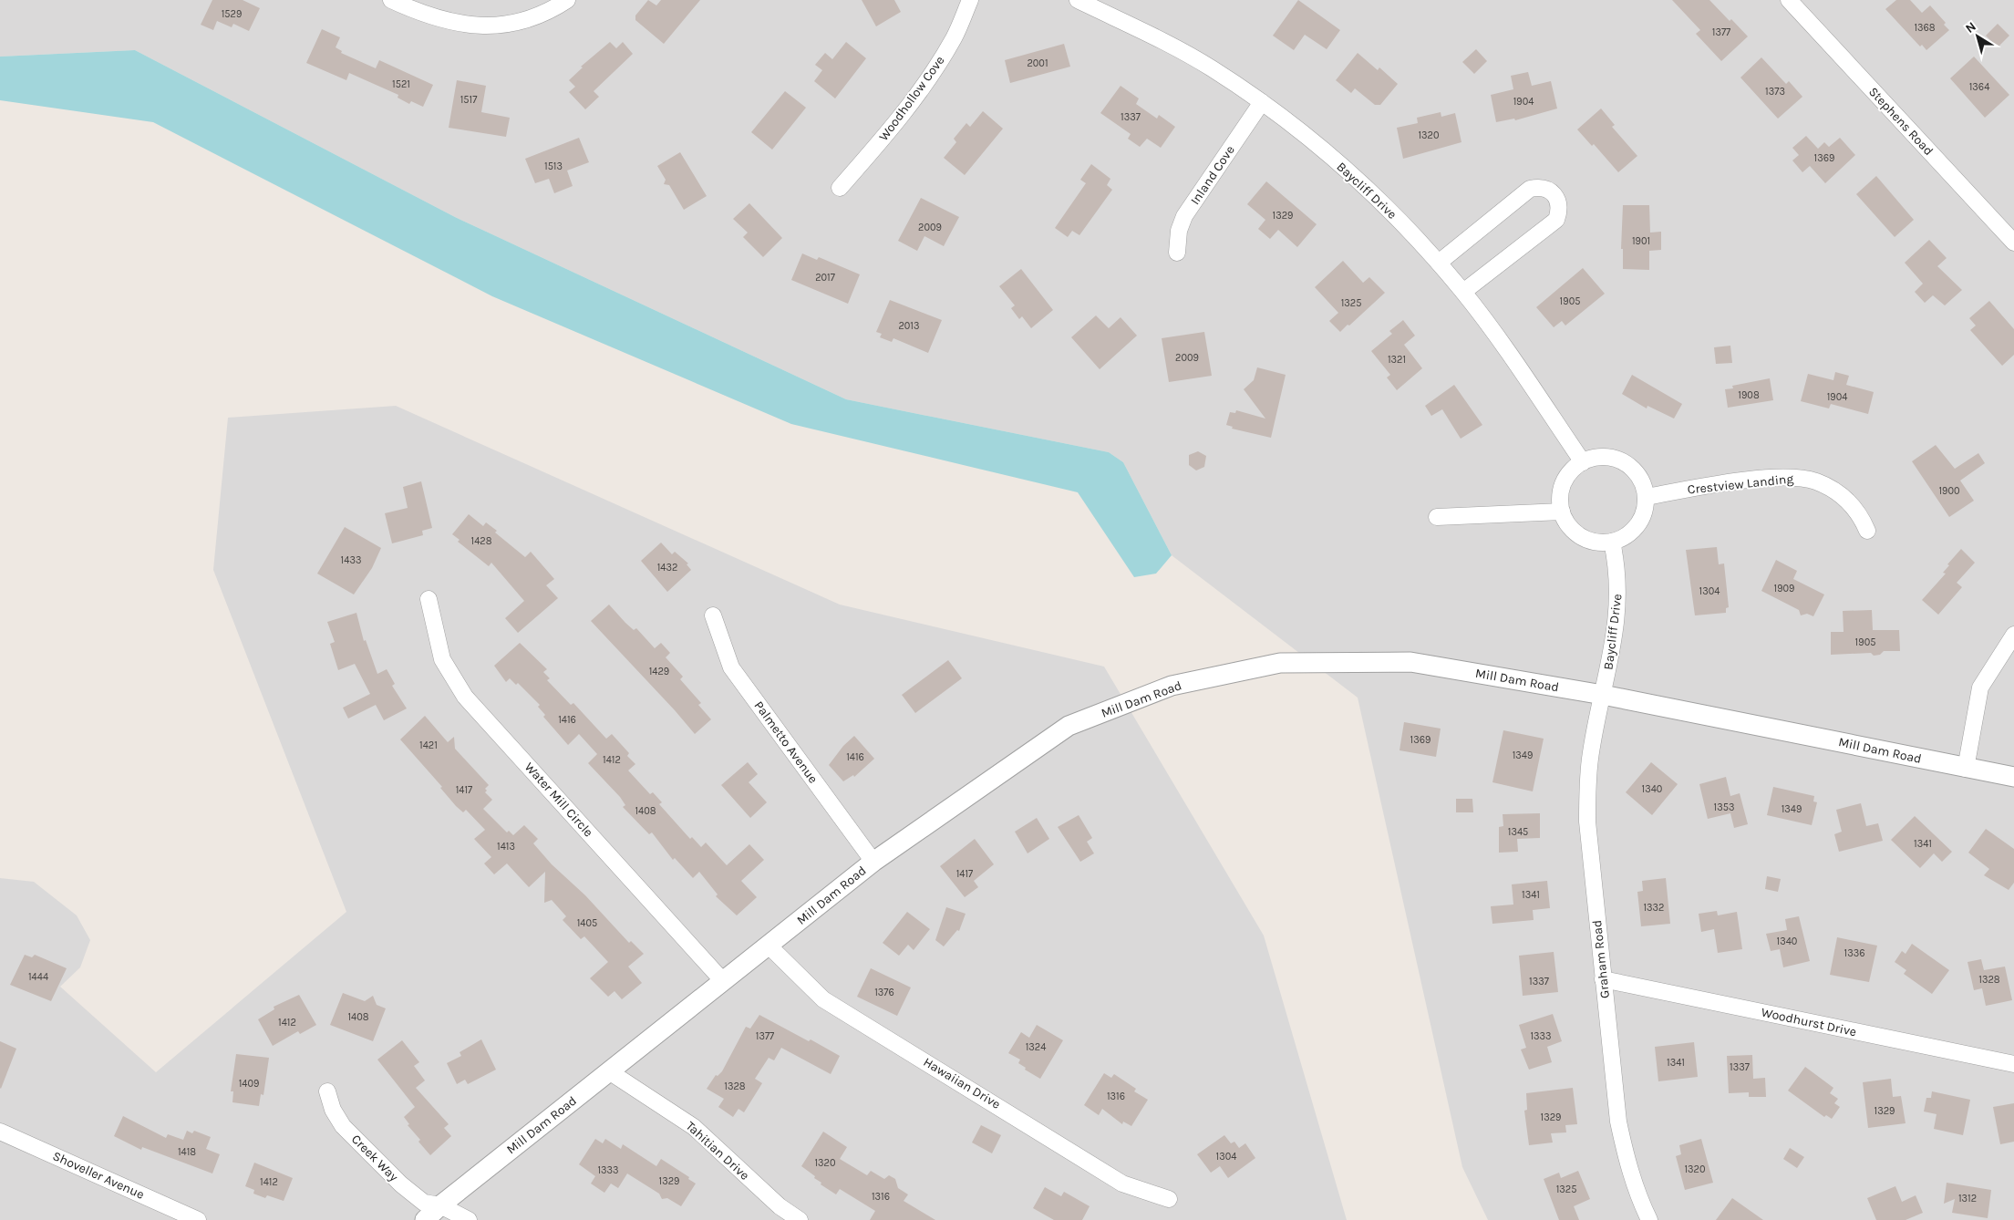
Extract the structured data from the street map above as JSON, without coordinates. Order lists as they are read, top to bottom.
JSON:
{
  "streets": {
    "street": [
      "Woodhollow Cove",
      "Stephens Road",
      "Inland Cove",
      "Baycliff Drive",
      "Crestview Landing",
      "Mill Dam Road",
      "Palmetto Avenue",
      "Water Mill Circle",
      "Graham Road",
      "Woodhurst Drive",
      "Hawaiian Drive",
      "Tahitian Drive",
      "Creek Way",
      "Shoveller Avenue"
    ]
  },
  "crossings": [
    ["Inland Cove", "Baycliff Drive"],
    ["Baycliff Drive", "Crestview Landing"],
    ["Baycliff Drive", "Mill Dam Road"],
    ["Baycliff Drive", "Graham Road"],
    ["Mill Dam Road", "Palmetto Avenue"],
    ["Mill Dam Road", "Water Mill Circle"],
    ["Mill Dam Road", "Graham Road"],
    ["Mill Dam Road", "Hawaiian Drive"],
    ["Mill Dam Road", "Tahitian Drive"],
    ["Mill Dam Road", "Creek Way"],
    ["Graham Road", "Woodhurst Drive"]
  ],
  "house_numbers": [
    "1529",
    "1368",
    "1377",
    "2001",
    "1521",
    "1364",
    "1373",
    "1517",
    "1904",
    "1337",
    "1320",
    "1369",
    "1513",
    "1329",
    "2009",
    "1901",
    "2017",
    "1905",
    "1325",
    "2013",
    "2009",
    "1321",
    "1908",
    "1904",
    "1900",
    "1428",
    "1433",
    "1432",
    "1909",
    "1304",
    "1905",
    "1429",
    "1416",
    "1369",
    "1421",
    "1349",
    "1416",
    "1412",
    "1340",
    "1417",
    "1353",
    "1349",
    "1408",
    "1345",
    "1341",
    "1413",
    "1417",
    "1341",
    "1332",
    "1405",
    "1340",
    "1336",
    "1444",
    "1328",
    "1337",
    "1376",
    "1408",
    "1412",
    "1377",
    "1333",
    "1324",
    "1341",
    "1337",
    "1409",
    "1328",
    "1316",
    "1329",
    "1329",
    "1418",
    "1304",
    "1320",
    "1320",
    "1333",
    "1329",
    "1412",
    "1325",
    "1316",
    "1312"
  ],
  "north": "top left"
}
